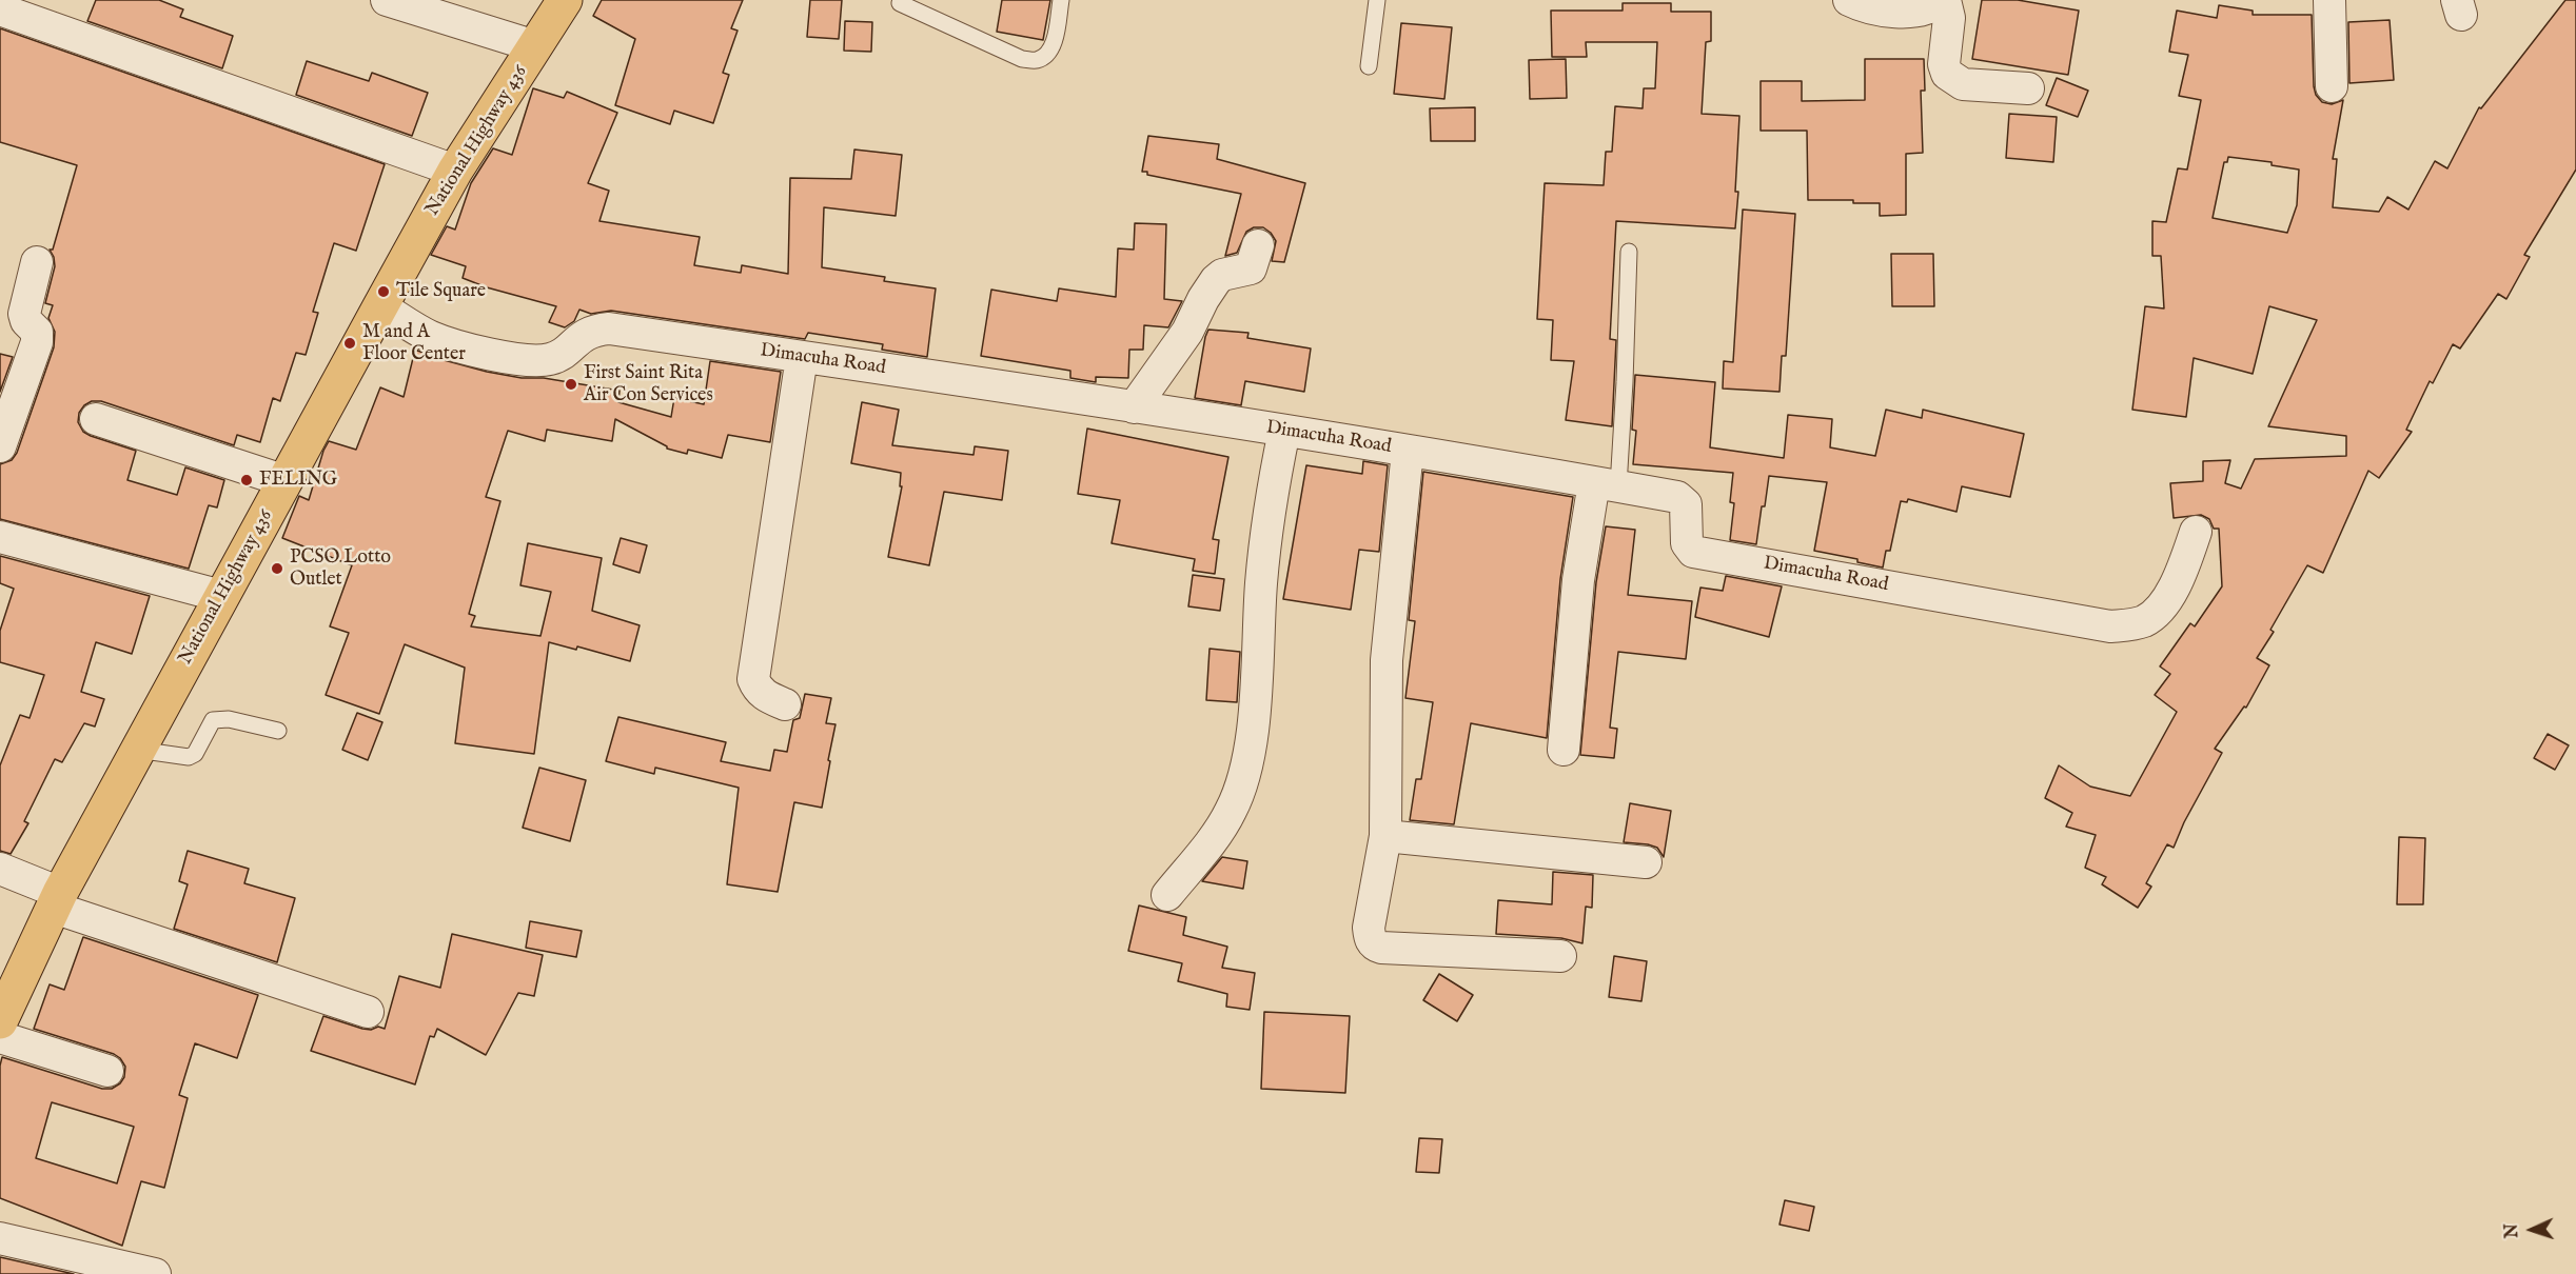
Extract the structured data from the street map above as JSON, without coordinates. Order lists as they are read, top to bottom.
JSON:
{
  "streets": {
    "main road": ["National Highway 436"],
    "street": ["Dimacuha Road"]
  },
  "crossings": [
    ["National Highway 436", "Dimacuha Road"]
  ],
  "places": [
    "Tile Square",
    "M and A Floor Center",
    "First Saint Rita Air Con Services",
    "FELING",
    "PCSO Lotto Outlet"
  ],
  "north": "left"
}
